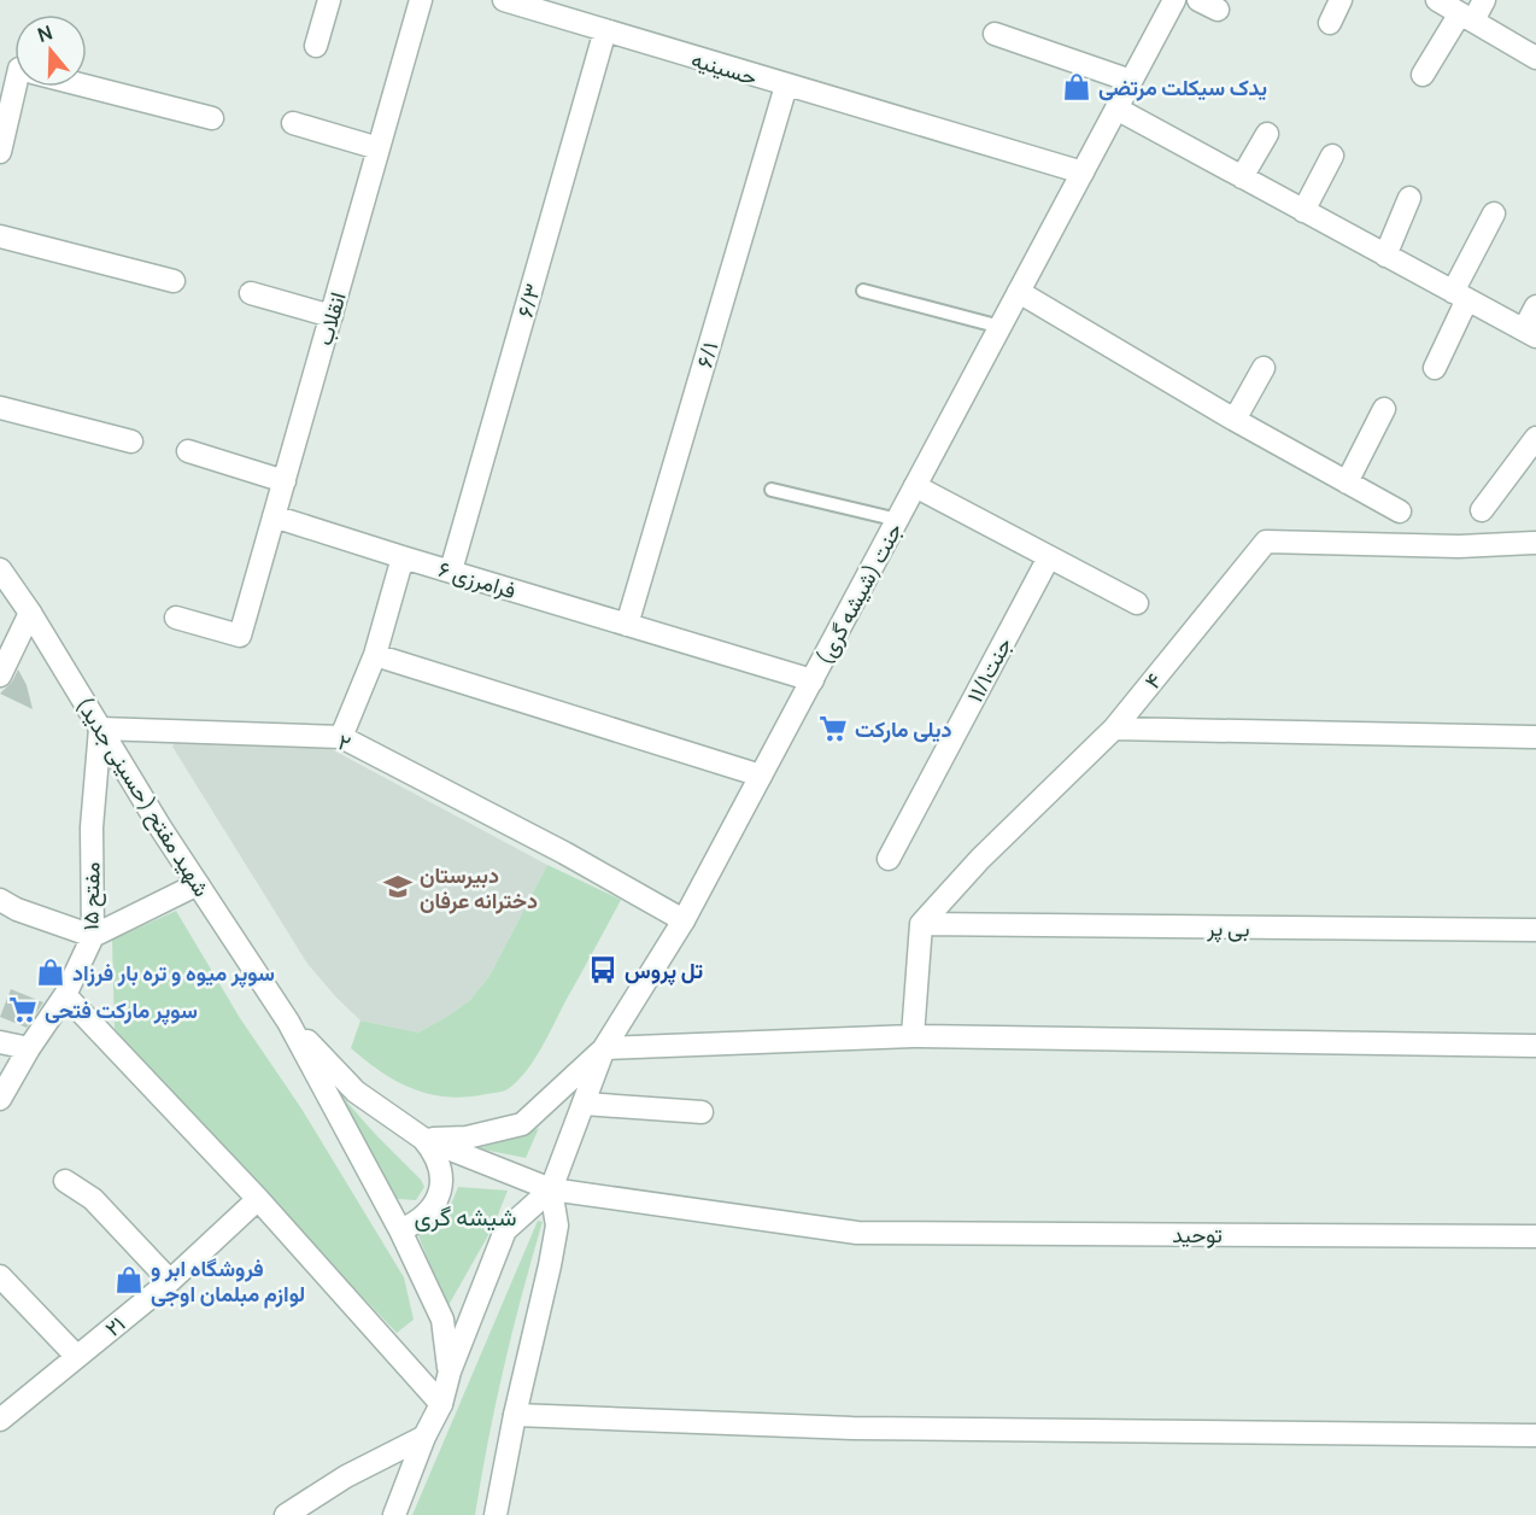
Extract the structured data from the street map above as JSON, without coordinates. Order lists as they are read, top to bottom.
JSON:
{
  "streets": {
    "street": [
      "حسینیه",
      "۶/۳",
      "انقلاب",
      "۶/۱",
      "فرامرزی ۶",
      "جنت (شیشه گری)",
      "جنت۱۱/۱",
      "۴",
      "۲",
      "شهید مفتح (حسینی جدید)",
      "مفتح ۱۵",
      "بی پر",
      "توحید",
      "۲۱"
    ]
  },
  "crossings": [
    ["حسینیه", "۶/۳"],
    ["حسینیه", "۶/۱"],
    ["حسینیه", "جنت (شیشه گری)"],
    ["۶/۳", "فرامرزی ۶"],
    ["انقلاب", "فرامرزی ۶"],
    ["۶/۱", "فرامرزی ۶"],
    ["فرامرزی ۶", "جنت (شیشه گری)"],
    ["جنت (شیشه گری)", "۲"],
    ["جنت (شیشه گری)", "توحید"],
    ["۴", "بی پر"],
    ["۲", "شهید مفتح (حسینی جدید)"],
    ["۲", "مفتح ۱۵"],
    ["شهید مفتح (حسینی جدید)", "مفتح ۱۵"]
  ],
  "districts": ["شیشه گری"],
  "places": {
    "shop": ["یدک سیکلت مرتضی", "سوپر میوه و تره بار فرزاد", "فروشگاه ابر و لوازم مبلمان اوجی"],
    "supermarket": ["دیلی مارکت", "سوپر مارکت فتحی"],
    "school or university": ["دبیرستان دخترانه عرفان"],
    "bus stop": ["تل پروس"]
  },
  "north": "top"
}
